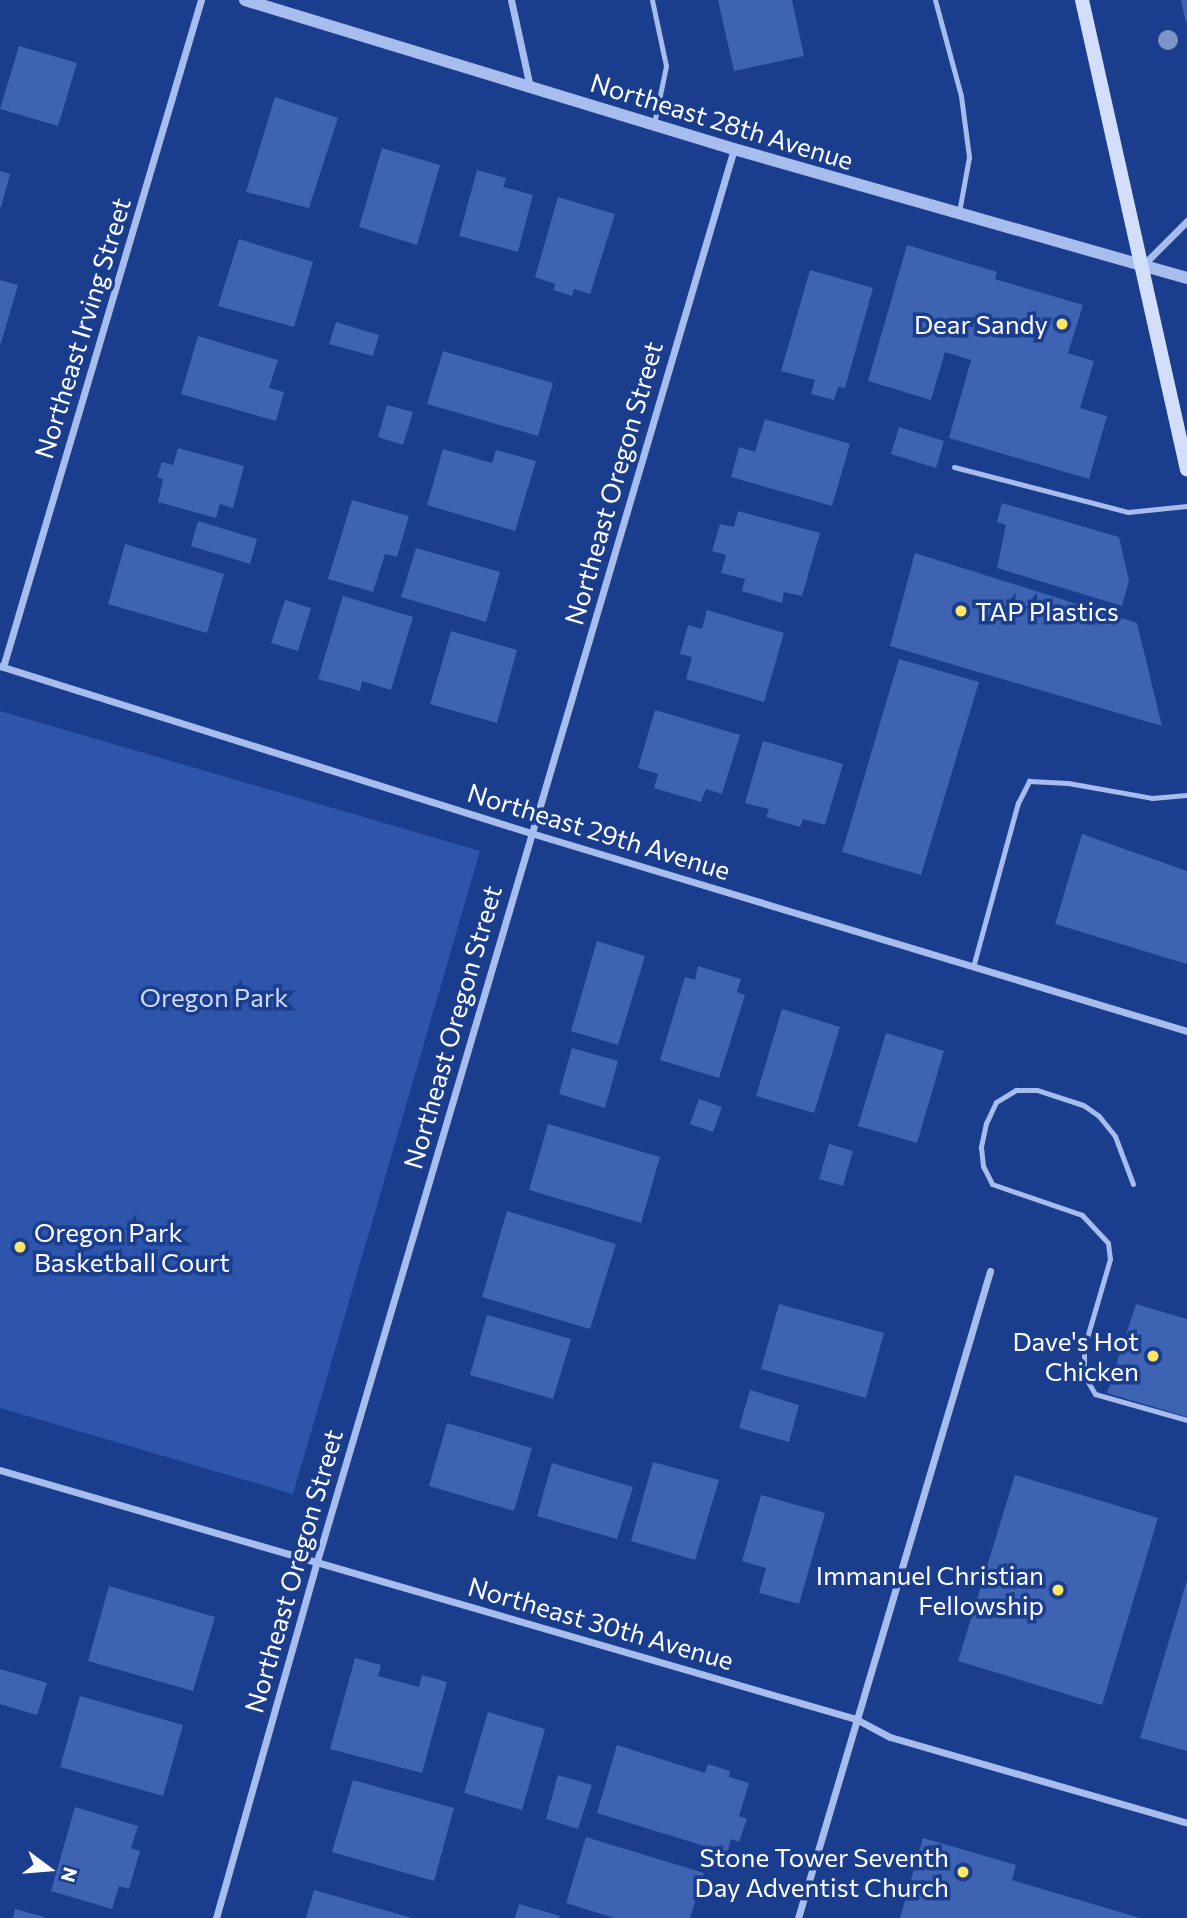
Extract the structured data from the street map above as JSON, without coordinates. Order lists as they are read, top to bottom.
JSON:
{
  "streets": {
    "street": [
      "Northeast 28th Avenue",
      "Northeast Irving Street",
      "Northeast Oregon Street",
      "Northeast 29th Avenue",
      "Northeast 30th Avenue"
    ]
  },
  "crossings": [
    ["Northeast 28th Avenue", "Northeast Oregon Street"],
    ["Northeast Irving Street", "Northeast 29th Avenue"],
    ["Northeast Oregon Street", "Northeast 29th Avenue"],
    ["Northeast Oregon Street", "Northeast 30th Avenue"]
  ],
  "parks": ["Oregon Park"],
  "places": [
    "Dear Sandy",
    "TAP Plastics",
    "Oregon Park Basketball Court",
    "Dave's Hot Chicken",
    "Immanuel Christian Fellowship",
    "Stone Tower Seventh Day Adventist Church"
  ],
  "north": "right"
}
